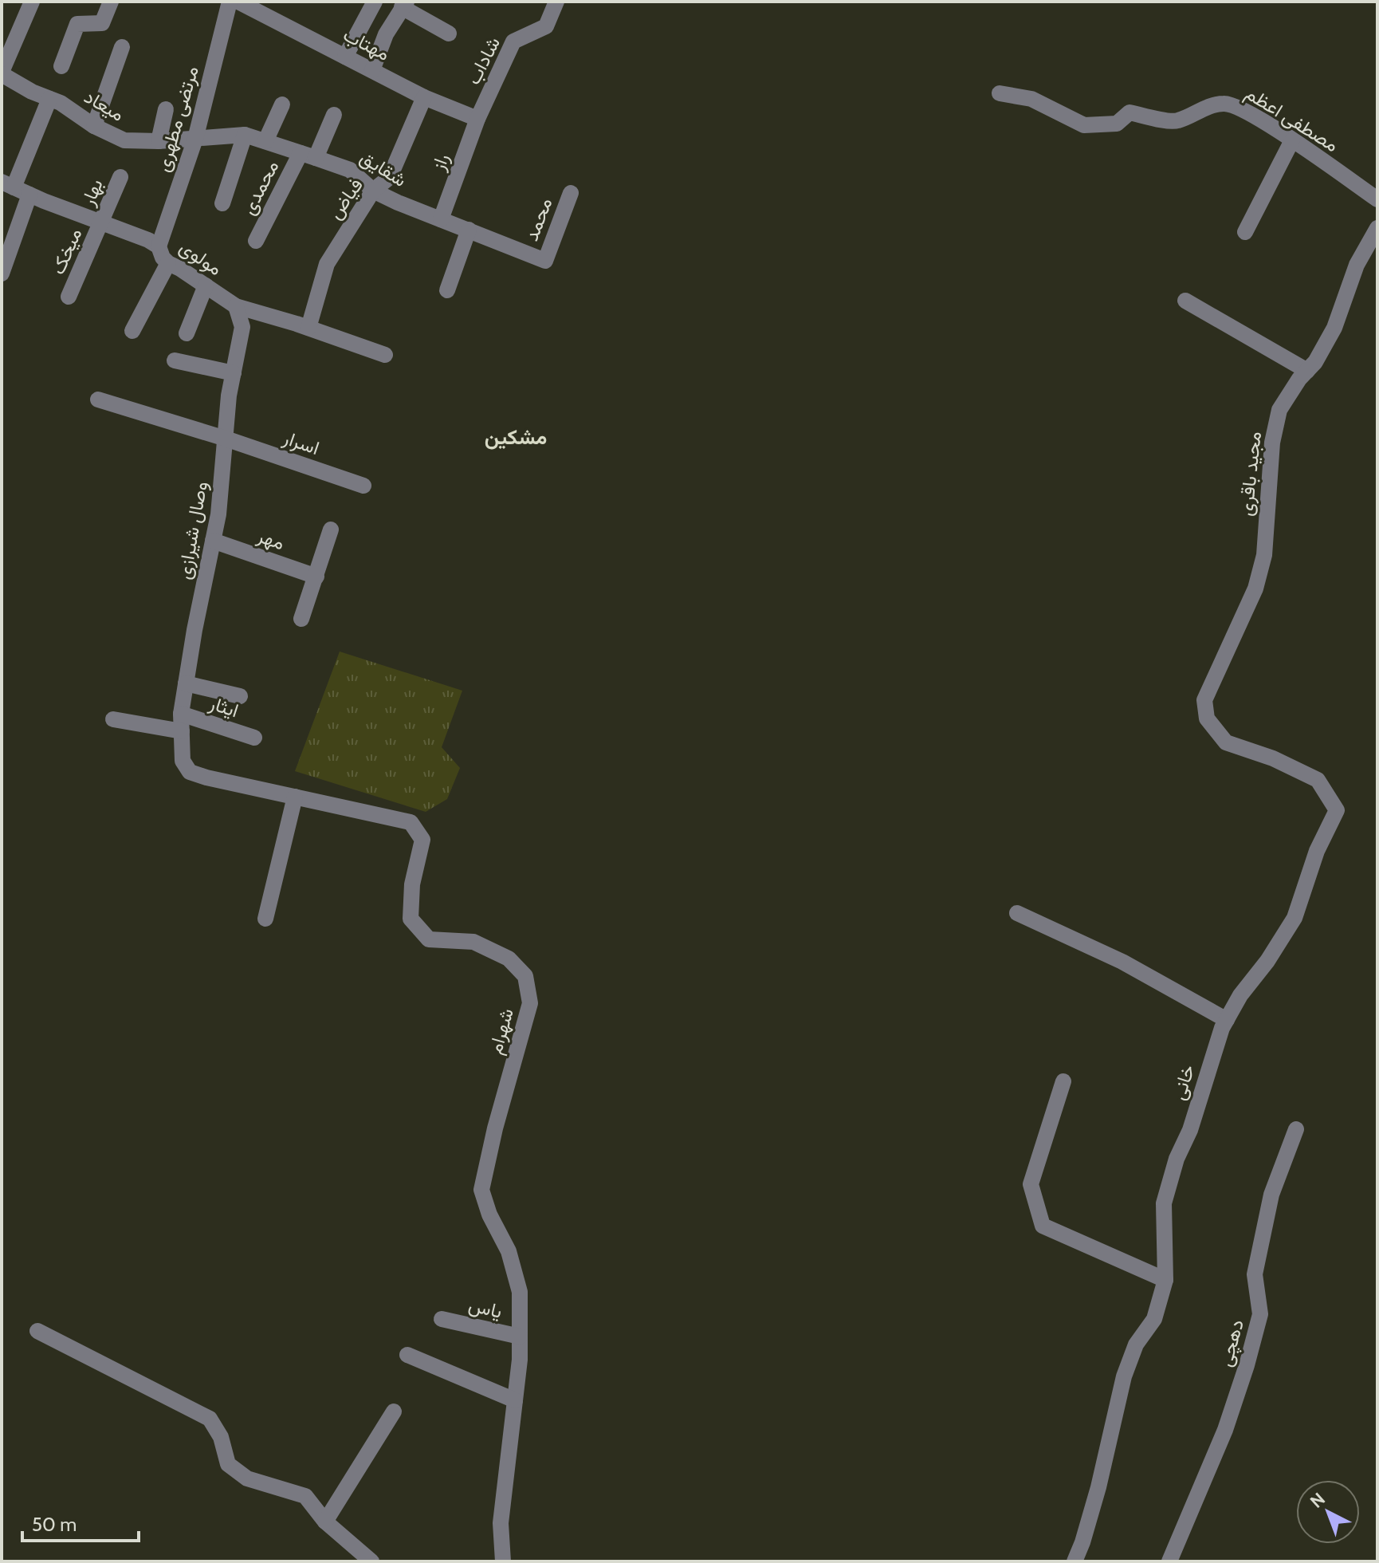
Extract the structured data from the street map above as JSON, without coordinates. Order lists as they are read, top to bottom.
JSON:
{
  "streets": {
    "street": [
      "مهتاب",
      "شاداب",
      "میعاد",
      "مرتضی مطهری",
      "مصطفی اعظم",
      "راز",
      "شقایق",
      "محمدی",
      "بهار",
      "فیاض",
      "محمد",
      "میخک",
      "مولوی",
      "اسرار",
      "مجید باقری",
      "وصال شیرازی",
      "مهر",
      "ایثار",
      "شهرام",
      "خانی",
      "یاس",
      "دهچی"
    ]
  },
  "crossings": [
    ["مهتاب", "شاداب"],
    ["مهتاب", "راز"],
    ["مهتاب", "فیاض"],
    ["شاداب", "راز"],
    ["میعاد", "مرتضی مطهری"],
    ["میعاد", "شقایق"],
    ["مرتضی مطهری", "شقایق"],
    ["مرتضی مطهری", "مولوی"],
    ["راز", "شقایق"],
    ["شقایق", "محمدی"],
    ["شقایق", "فیاض"],
    ["شقایق", "محمد"],
    ["بهار", "میخک"],
    ["بهار", "مولوی"],
    ["فیاض", "مولوی"],
    ["میخک", "مولوی"],
    ["مولوی", "وصال شیرازی"],
    ["اسرار", "وصال شیرازی"],
    ["مجید باقری", "خانی"],
    ["وصال شیرازی", "مهر"],
    ["وصال شیرازی", "ایثار"],
    ["وصال شیرازی", "شهرام"],
    ["شهرام", "یاس"]
  ],
  "districts": ["مشکین"],
  "scale_bar": "50 m",
  "north": "top left"
}
